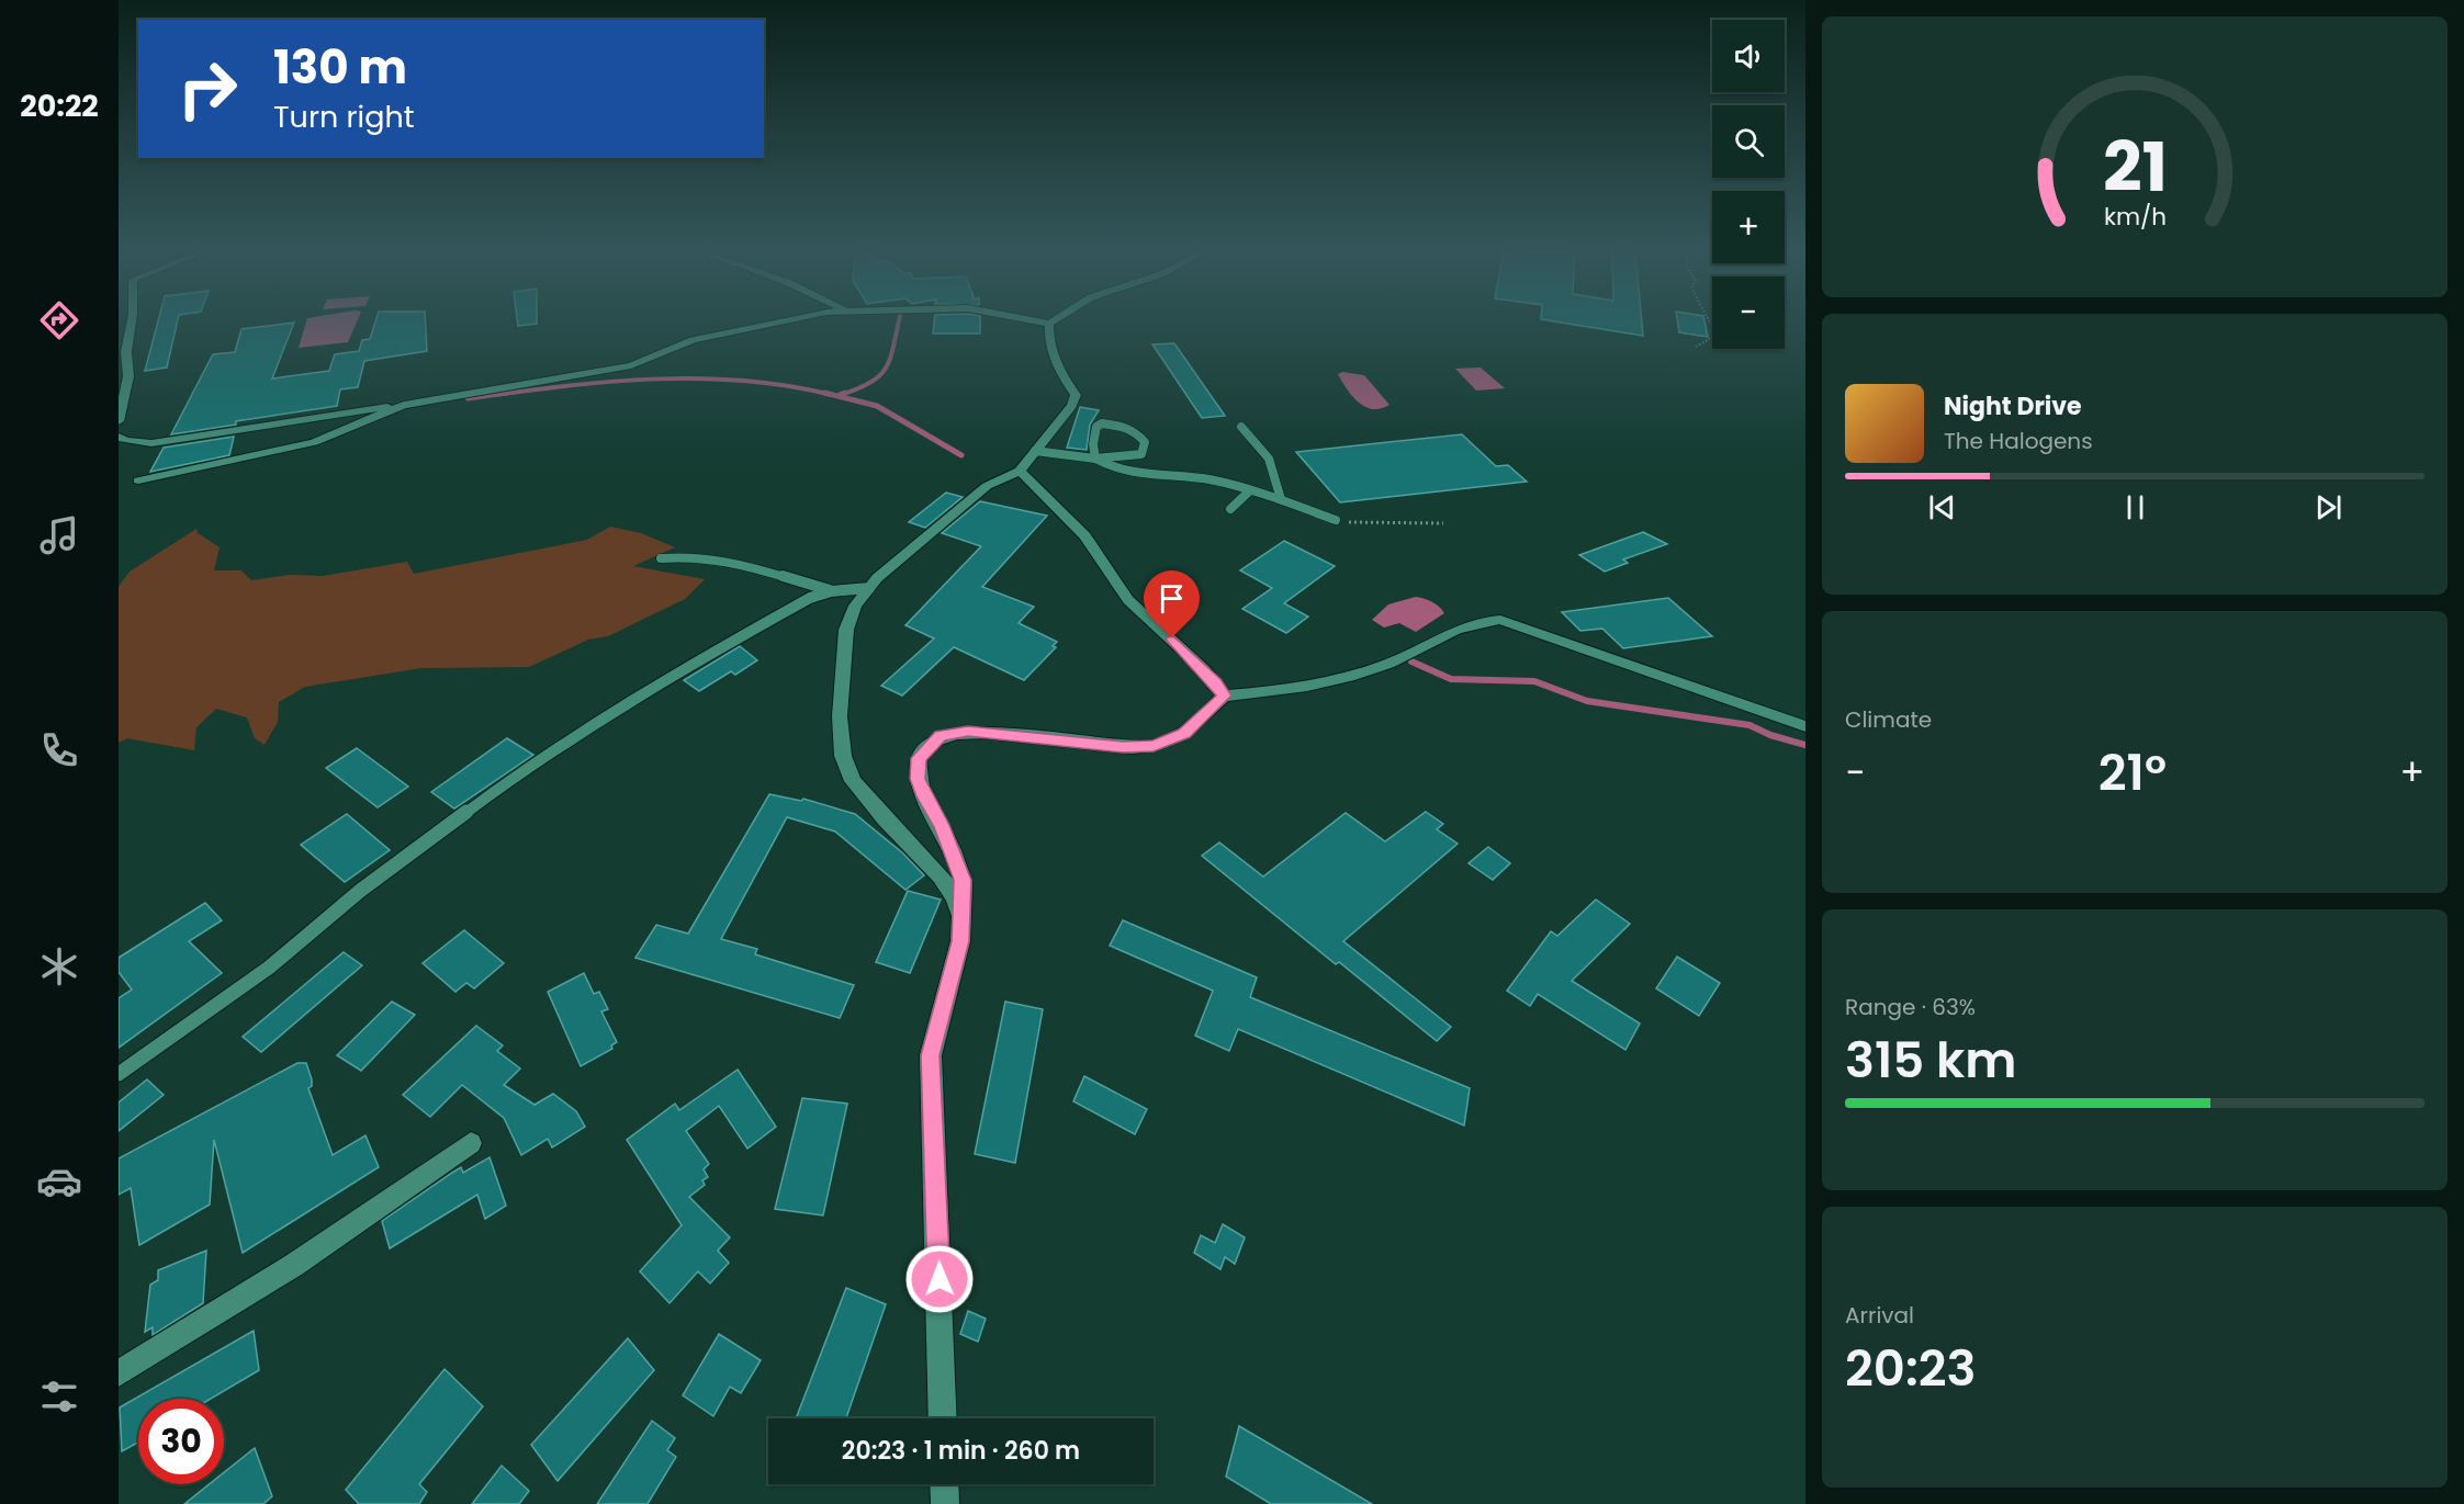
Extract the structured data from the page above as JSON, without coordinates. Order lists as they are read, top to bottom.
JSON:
{
  "page": {
    "tabs": "20:22",
    "map_buttons": ["+", "−"],
    "turn": ["130 m", "Turn right"],
    "song": ["Night Drive", "The Halogens"],
    "tile": [
      "Climate",
      ["Range · 63%", "315 km"],
      ["Arrival", "20:23"]
    ],
    "heat": ["−", "21°", "+"],
    "limit": "30",
    "trip": "20:23 · 1 min · 260 m",
    "gauge": ["21", "km/h"]
  }
}
